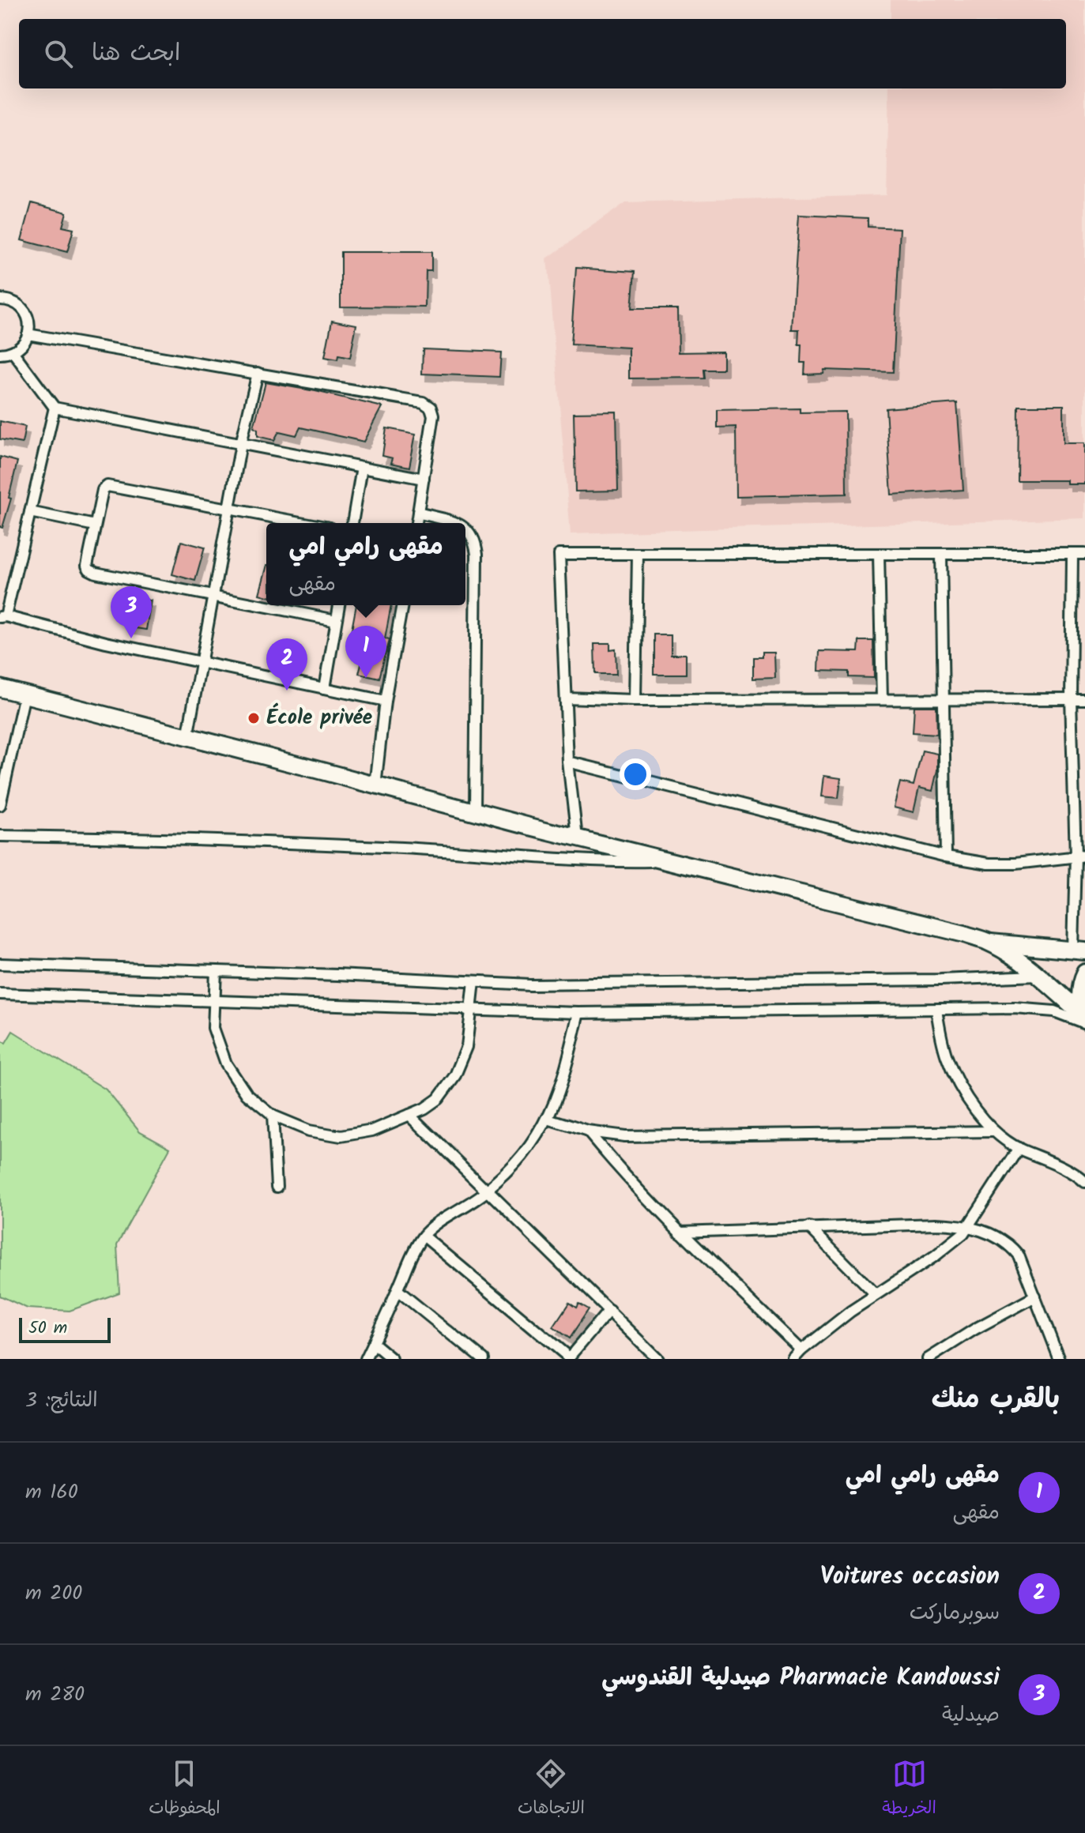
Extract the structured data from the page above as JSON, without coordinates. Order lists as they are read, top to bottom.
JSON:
{
  "places": ["École privée"],
  "scale_bar": "50 m",
  "page": {
    "search": "ابحث هنا",
    "popup": ["مقهى رامي امي", "مقهى"],
    "pins": ["3", "1", "2"],
    "scale": "50 m",
    "heading": ["بالقرب منك", "النتائج: 3"],
    "list": [
      {
        "mark": "1",
        "name": "مقهى رامي امي",
        "note": "مقهى",
        "value": "160 m"
      },
      {
        "mark": "2",
        "name": "Voitures occasion",
        "note": "سوبرماركت",
        "value": "200 m"
      },
      {
        "mark": "3",
        "name": "Pharmacie Kandoussi صيدلية القندوسي",
        "note": "صيدلية",
        "value": "280 m"
      }
    ],
    "nav": ["الخريطة", "الاتجاهات", "المحفوظات"]
  }
}
